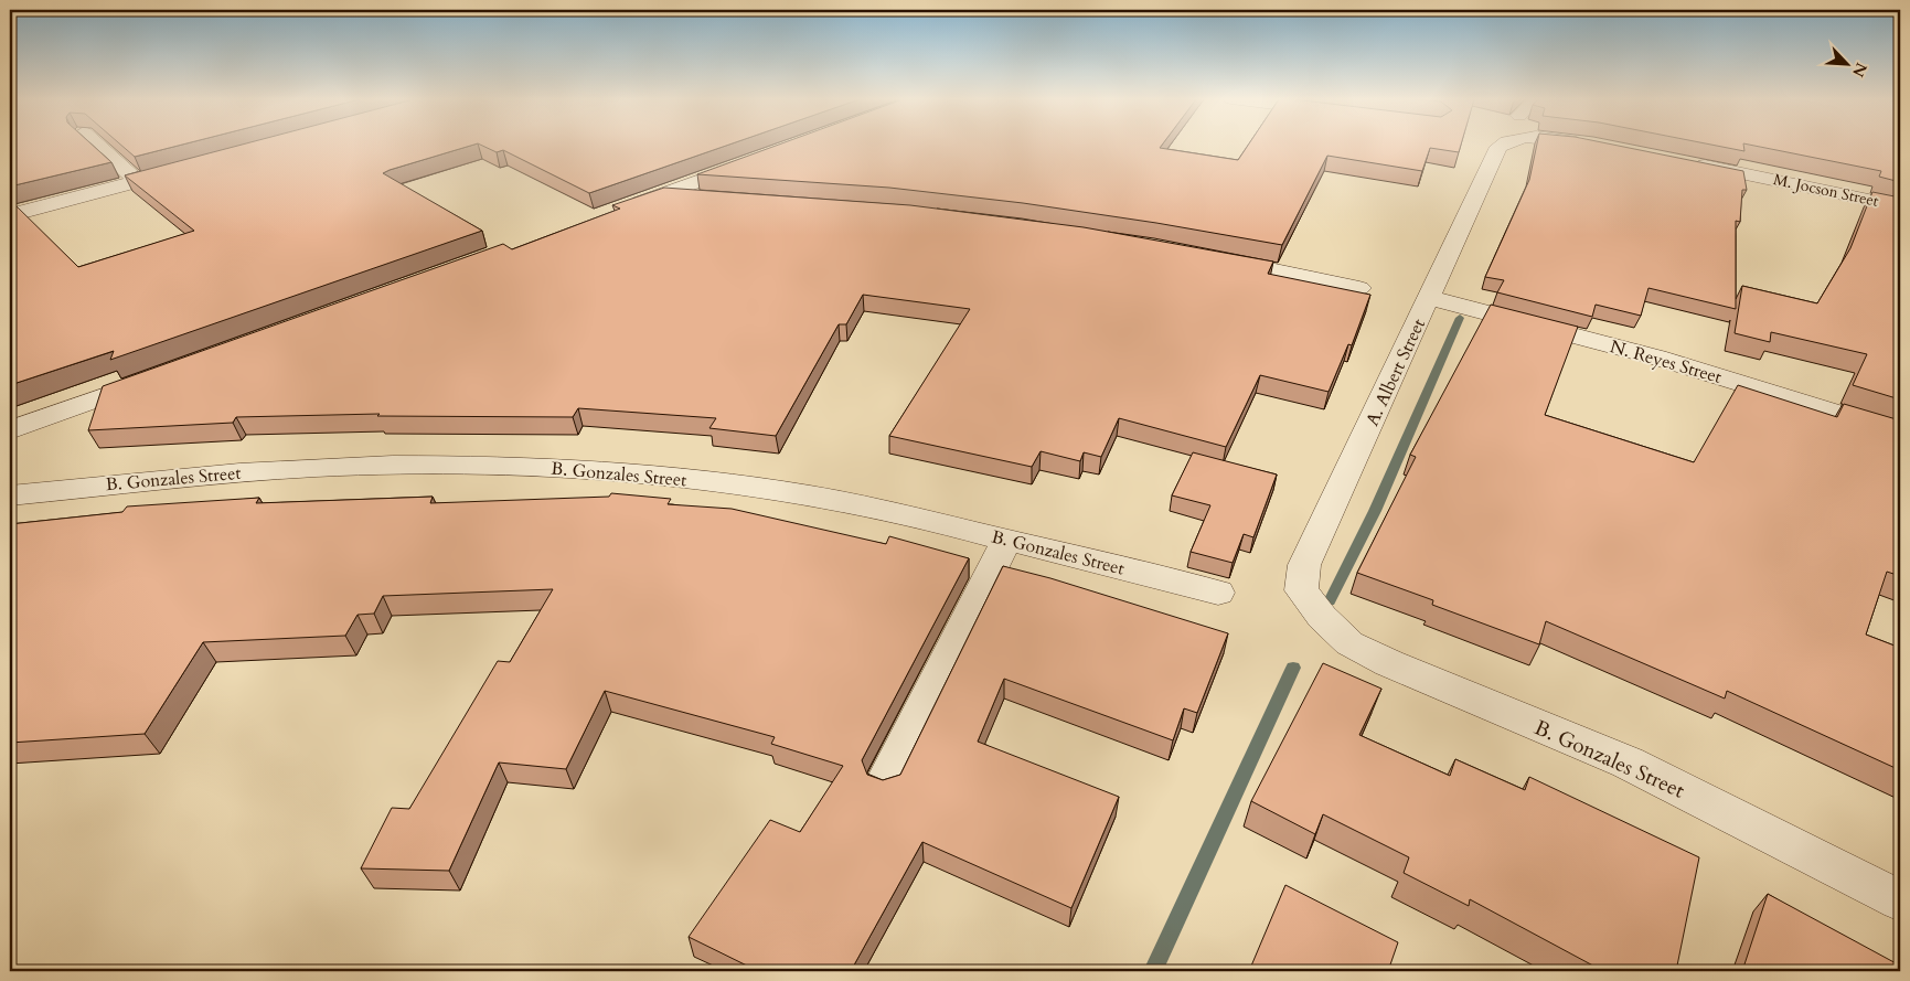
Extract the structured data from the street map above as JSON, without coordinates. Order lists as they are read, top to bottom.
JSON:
{
  "streets": {
    "street": [
      "M. Jocson Street",
      "N. Reyes Street",
      "A. Albert Street",
      "B. Gonzales Street"
    ]
  },
  "crossings": [
    ["N. Reyes Street", "A. Albert Street"],
    ["A. Albert Street", "B. Gonzales Street"]
  ],
  "north": "bottom right"
}
